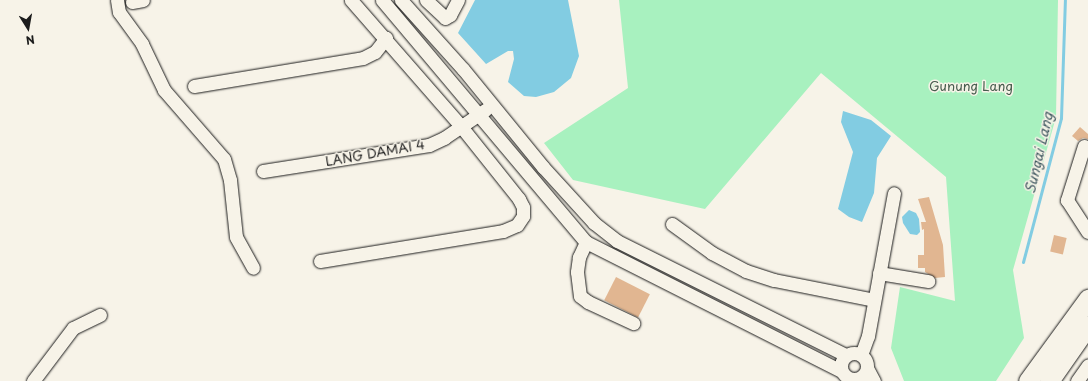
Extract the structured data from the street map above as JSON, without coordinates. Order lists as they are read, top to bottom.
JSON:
{
  "streets": {
    "street": ["LANG DAMAI 4"]
  },
  "water": ["Sungai Lang"],
  "parks": ["Gunung Lang"],
  "north": "bottom"
}
